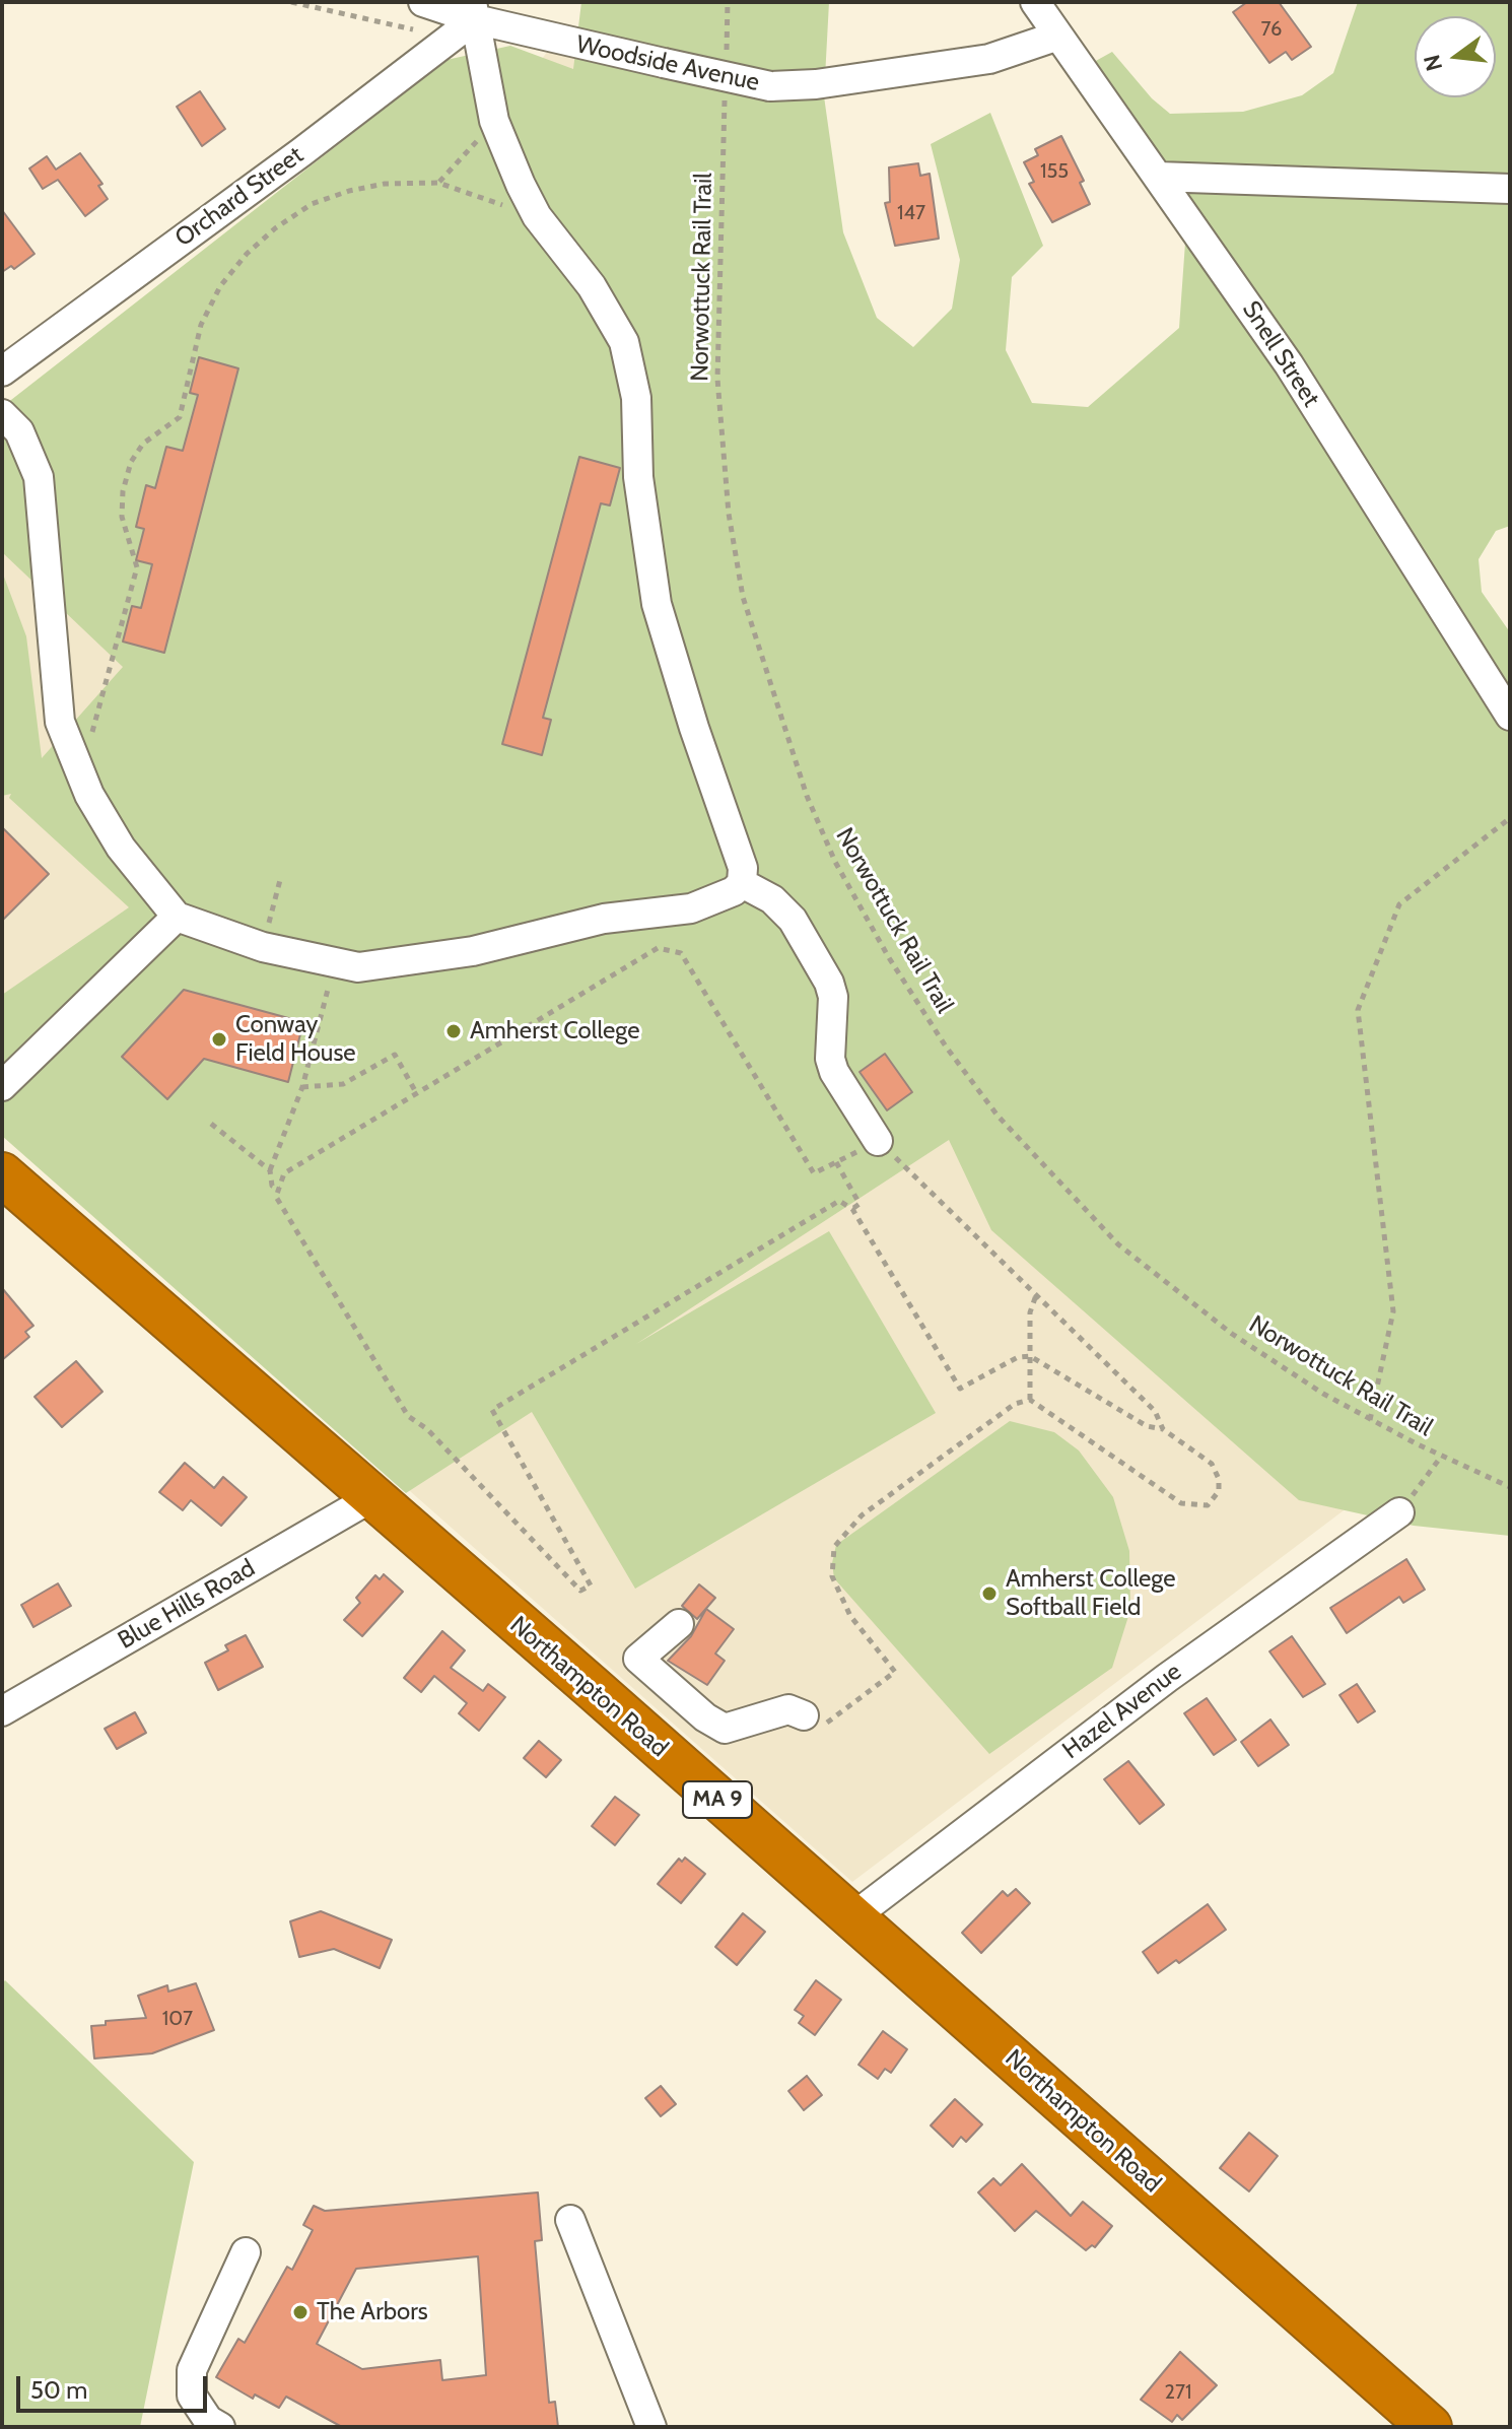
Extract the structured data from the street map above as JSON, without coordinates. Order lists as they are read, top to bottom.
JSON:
{
  "streets": {
    "highway": ["Northampton Road", "MA 9"],
    "street": [
      "Woodside Avenue",
      "Orchard Street",
      "Snell Street",
      "Blue Hills Road",
      "Hazel Avenue"
    ],
    "path": ["Norwottuck Rail Trail"]
  },
  "crossings": [
    ["Woodside Avenue", "Orchard Street"],
    ["Woodside Avenue", "Snell Street"],
    ["Blue Hills Road", "Northampton Road"],
    ["Northampton Road", "Hazel Avenue"]
  ],
  "places": [
    "Amherst College",
    "Conway Field House",
    "Amherst College Softball Field",
    "The Arbors"
  ],
  "house_numbers": [
    "76",
    "155",
    "147",
    "107",
    "271"
  ],
  "scale_bar": "50 m",
  "north": "left"
}
